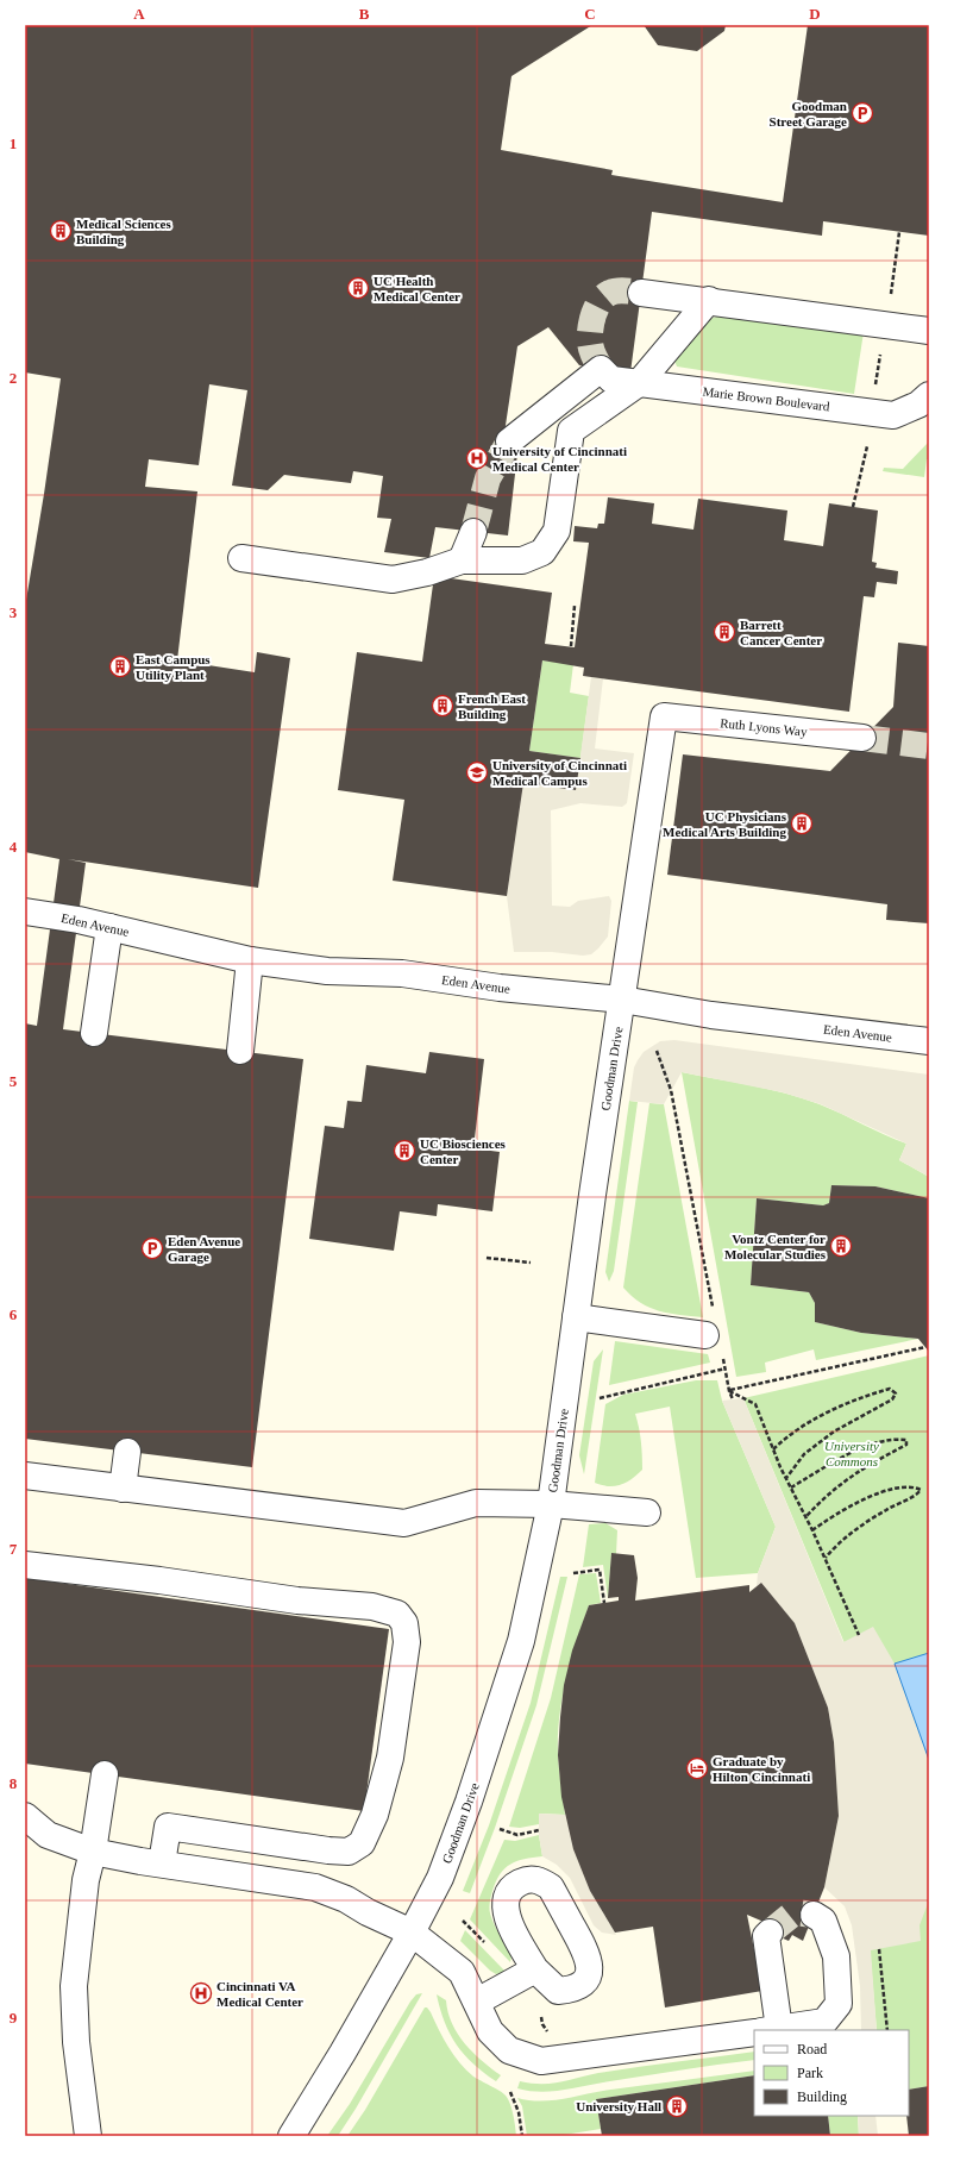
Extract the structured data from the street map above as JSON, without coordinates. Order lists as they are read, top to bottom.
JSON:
{
  "streets": {
    "street": [
      "Marie Brown Boulevard",
      "Ruth Lyons Way",
      "Eden Avenue",
      "Goodman Drive"
    ]
  },
  "crossings": [
    ["Ruth Lyons Way", "Goodman Drive"],
    ["Eden Avenue", "Goodman Drive"]
  ],
  "parks": ["University Commons"],
  "places": {
    "parking": ["Goodman Street Garage", "Eden Avenue Garage"],
    "building": [
      "Medical Sciences Building",
      "UC Health Medical Center",
      "Barrett Cancer Center",
      "East Campus Utility Plant",
      "French East Building",
      "UC Physicians Medical Arts Building",
      "UC Biosciences Center",
      "Vontz Center for Molecular Studies",
      "University Hall"
    ],
    "hospital": ["University of Cincinnati Medical Center", "Cincinnati VA Medical Center"],
    "school or university": ["University of Cincinnati Medical Campus"],
    "hotel": ["Graduate by Hilton Cincinnati"]
  },
  "legend": ["Road", "Park", "Building"],
  "grid": {
    "columns": [
      "A",
      "B",
      "C",
      "D"
    ],
    "rows": [
      "1",
      "2",
      "3",
      "4",
      "5",
      "6",
      "7",
      "8",
      "9"
    ]
  }
}
